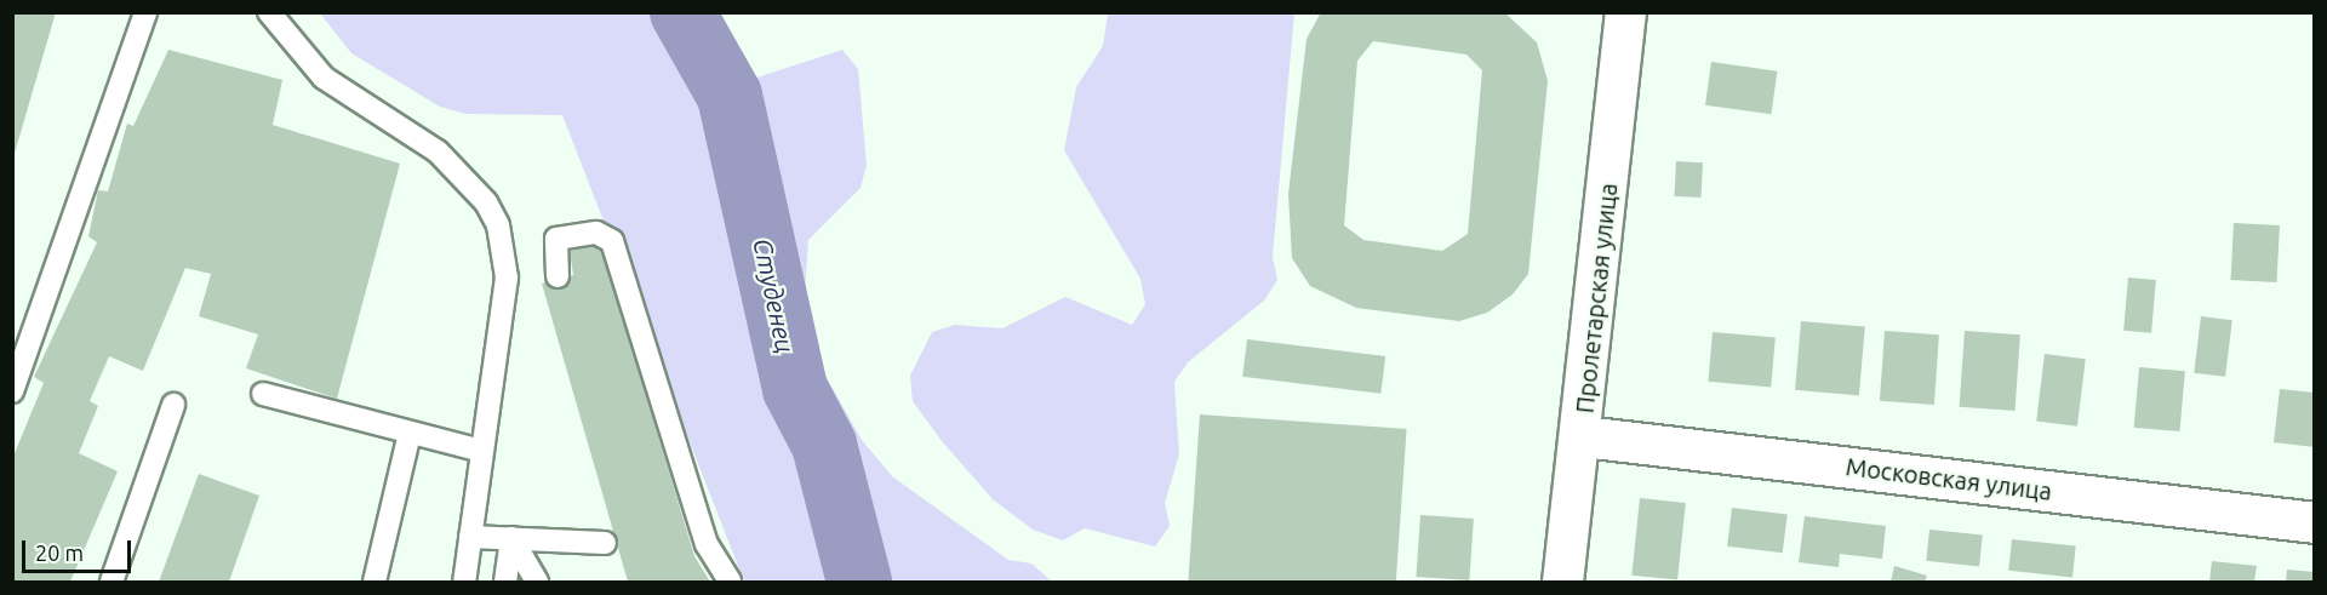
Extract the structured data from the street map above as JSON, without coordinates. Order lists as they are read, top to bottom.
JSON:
{
  "streets": {
    "street": ["Пролетарская улица", "Московская улица"]
  },
  "crossings": [
    ["Пролетарская улица", "Московская улица"]
  ],
  "water": ["Студенец"],
  "scale_bar": "20 m"
}
